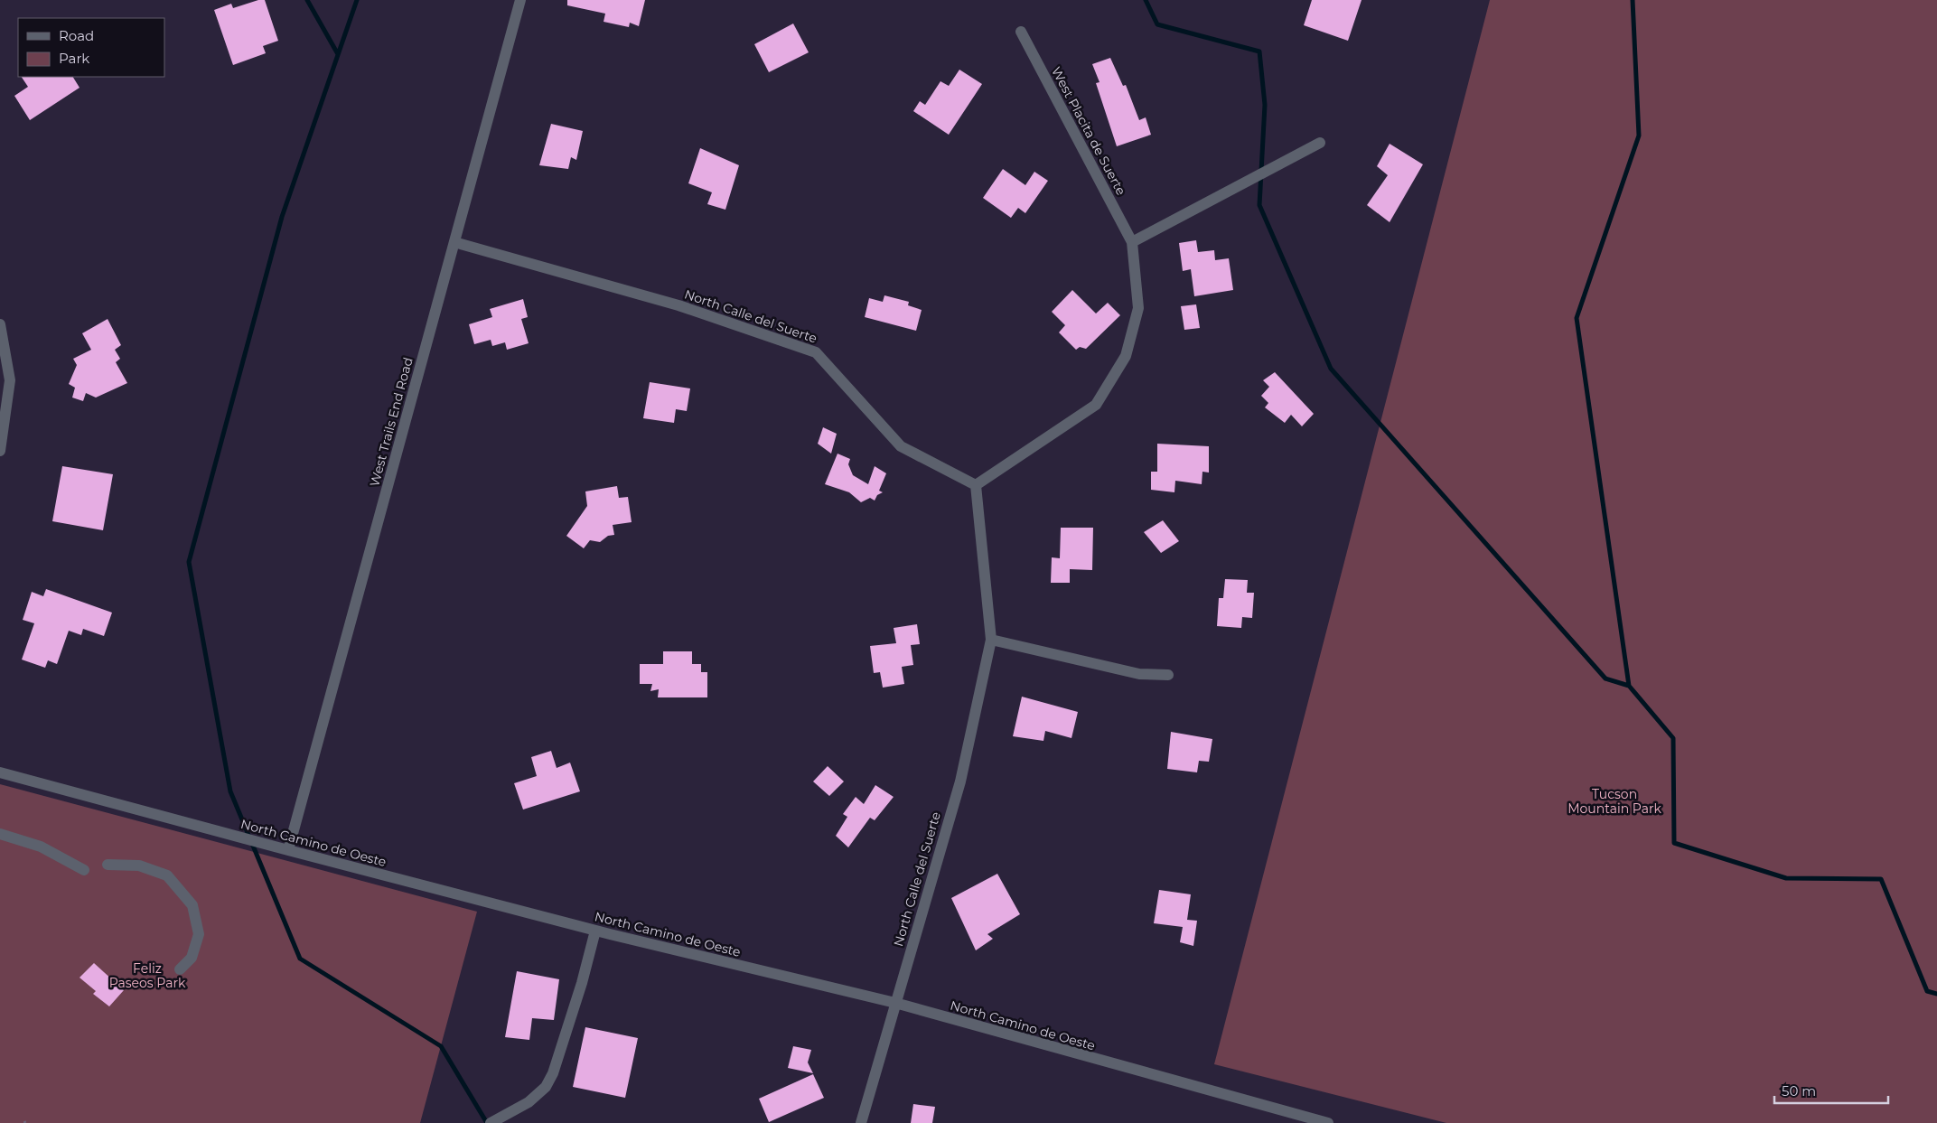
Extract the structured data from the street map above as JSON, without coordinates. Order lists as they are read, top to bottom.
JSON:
{
  "streets": {
    "street": [
      "West Placita de Suerte",
      "North Calle del Suerte",
      "West Trails End Road",
      "North Camino de Oeste"
    ]
  },
  "crossings": [
    ["West Placita de Suerte", "North Calle del Suerte"],
    ["North Calle del Suerte", "West Trails End Road"],
    ["North Calle del Suerte", "North Camino de Oeste"],
    ["West Trails End Road", "North Camino de Oeste"]
  ],
  "parks": ["Tucson Mountain Park", "Feliz Paseos Park"],
  "legend": ["Road", "Park"],
  "scale_bar": "50 m"
}
